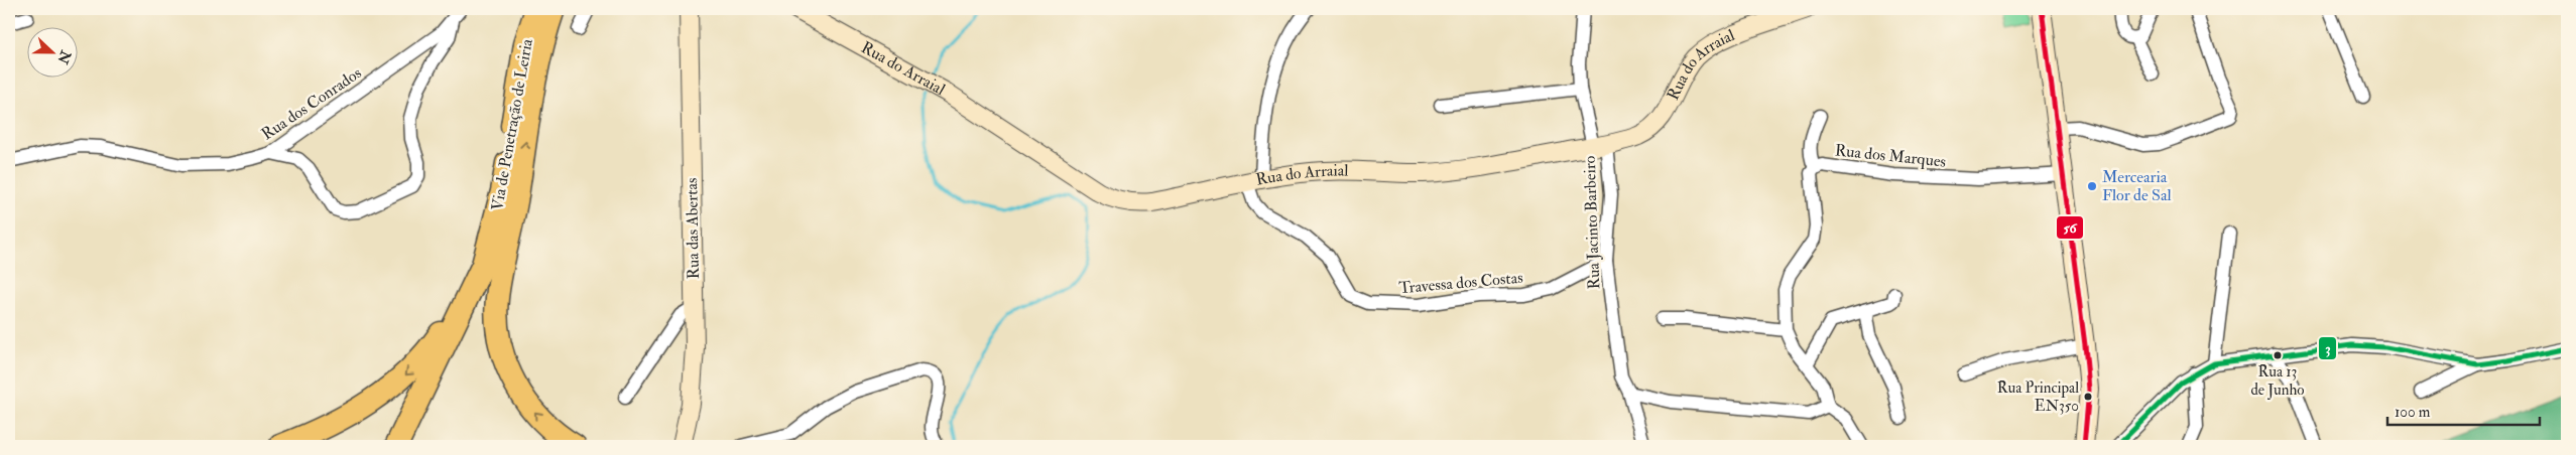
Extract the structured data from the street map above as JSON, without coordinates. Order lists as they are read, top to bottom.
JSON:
{
  "streets": {
    "highway": ["Via de Penetração de Leiria"],
    "street": [
      "Rua do Arraial",
      "Rua dos Conrados",
      "Rua dos Marques",
      "Rua Jacinto Barbeiro",
      "Rua das Abertas",
      "Travessa dos Costas"
    ]
  },
  "crossings": [
    ["Rua do Arraial", "Rua Jacinto Barbeiro"],
    ["Rua do Arraial", "Travessa dos Costas"],
    ["Rua Jacinto Barbeiro", "Travessa dos Costas"]
  ],
  "places": ["Mercearia Flor de Sal", "Rua 13 de Junho", "Rua Principal EN350"],
  "lines": ["transit line 56", "transit line 3"],
  "scale_bar": "100 m",
  "north": "right"
}
